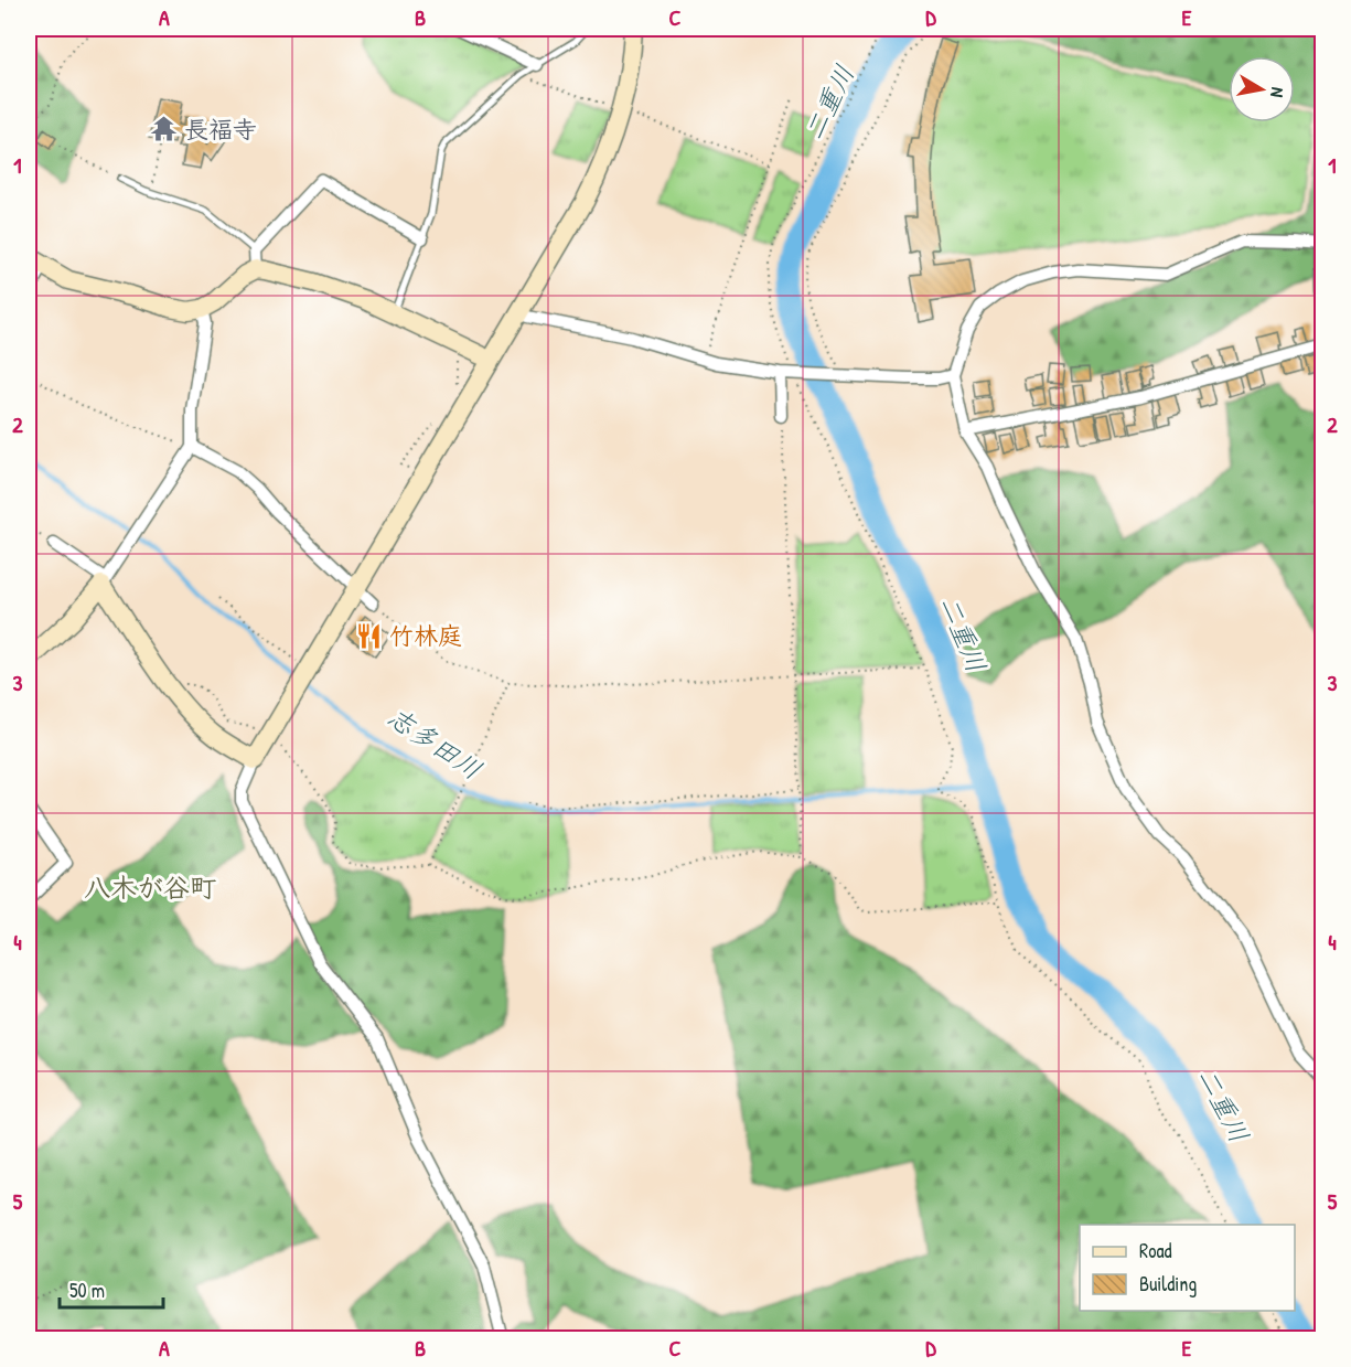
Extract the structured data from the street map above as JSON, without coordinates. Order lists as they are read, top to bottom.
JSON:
{
  "districts": ["八木が谷町"],
  "water": ["二重川", "志多田川"],
  "places": {
    "temple": ["長福寺"],
    "restaurant": ["竹林庭"]
  },
  "legend": ["Road", "Building"],
  "scale_bar": "50 m",
  "north": "right",
  "grid": {
    "columns": [
      "A",
      "B",
      "C",
      "D",
      "E"
    ],
    "rows": [
      "1",
      "2",
      "3",
      "4",
      "5"
    ]
  }
}
